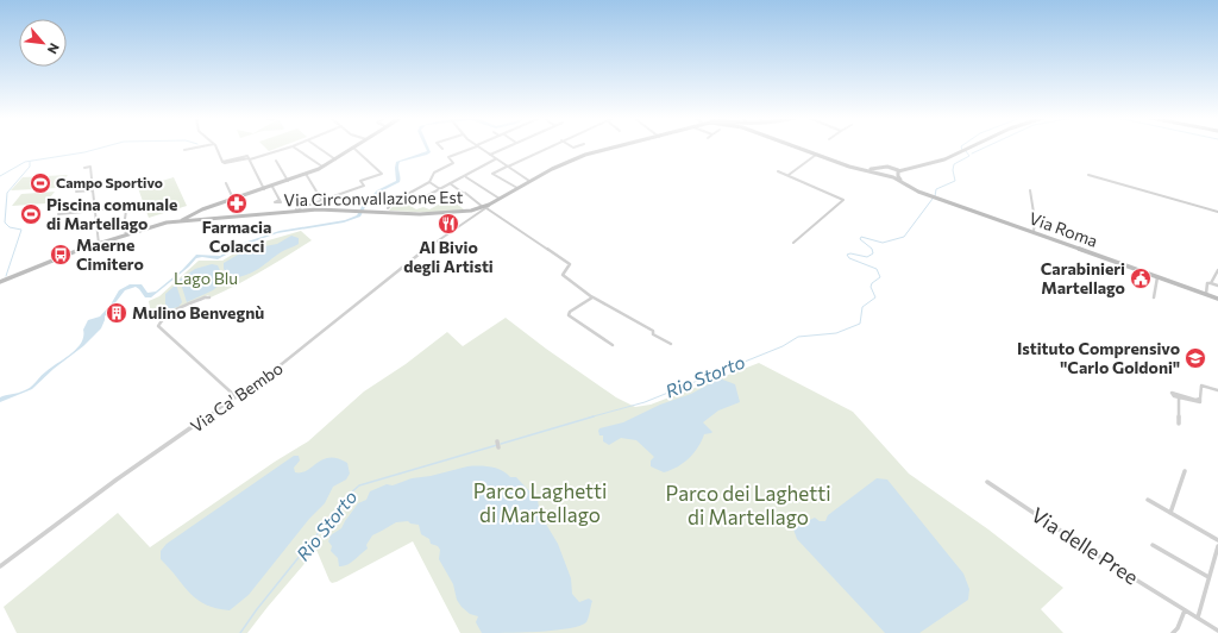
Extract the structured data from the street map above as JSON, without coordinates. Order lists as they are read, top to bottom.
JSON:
{
  "streets": {
    "street": [
      "Via Circonvallazione Est",
      "Via Roma",
      "Via Ca' Bembo",
      "Via delle Pree"
    ]
  },
  "crossings": [
    ["Via Circonvallazione Est", "Via Ca' Bembo"]
  ],
  "water": ["Rio Storto"],
  "parks": ["Lago Blu", "Parco Laghetti di Martellago", "Parco dei Laghetti di Martellago"],
  "places": {
    "sports": ["Campo Sportivo", "Piscina comunale di Martellago"],
    "pharmacy": ["Farmacia Colacci"],
    "restaurant": ["Al Bivio degli Artisti"],
    "bus stop": ["Maerne Cimitero"],
    "public building": ["Carabinieri Martellago"],
    "building": ["Mulino Benvegnù"],
    "school or university": ["Istituto Comprensivo \"Carlo Goldoni\""]
  },
  "north": "bottom right"
}
